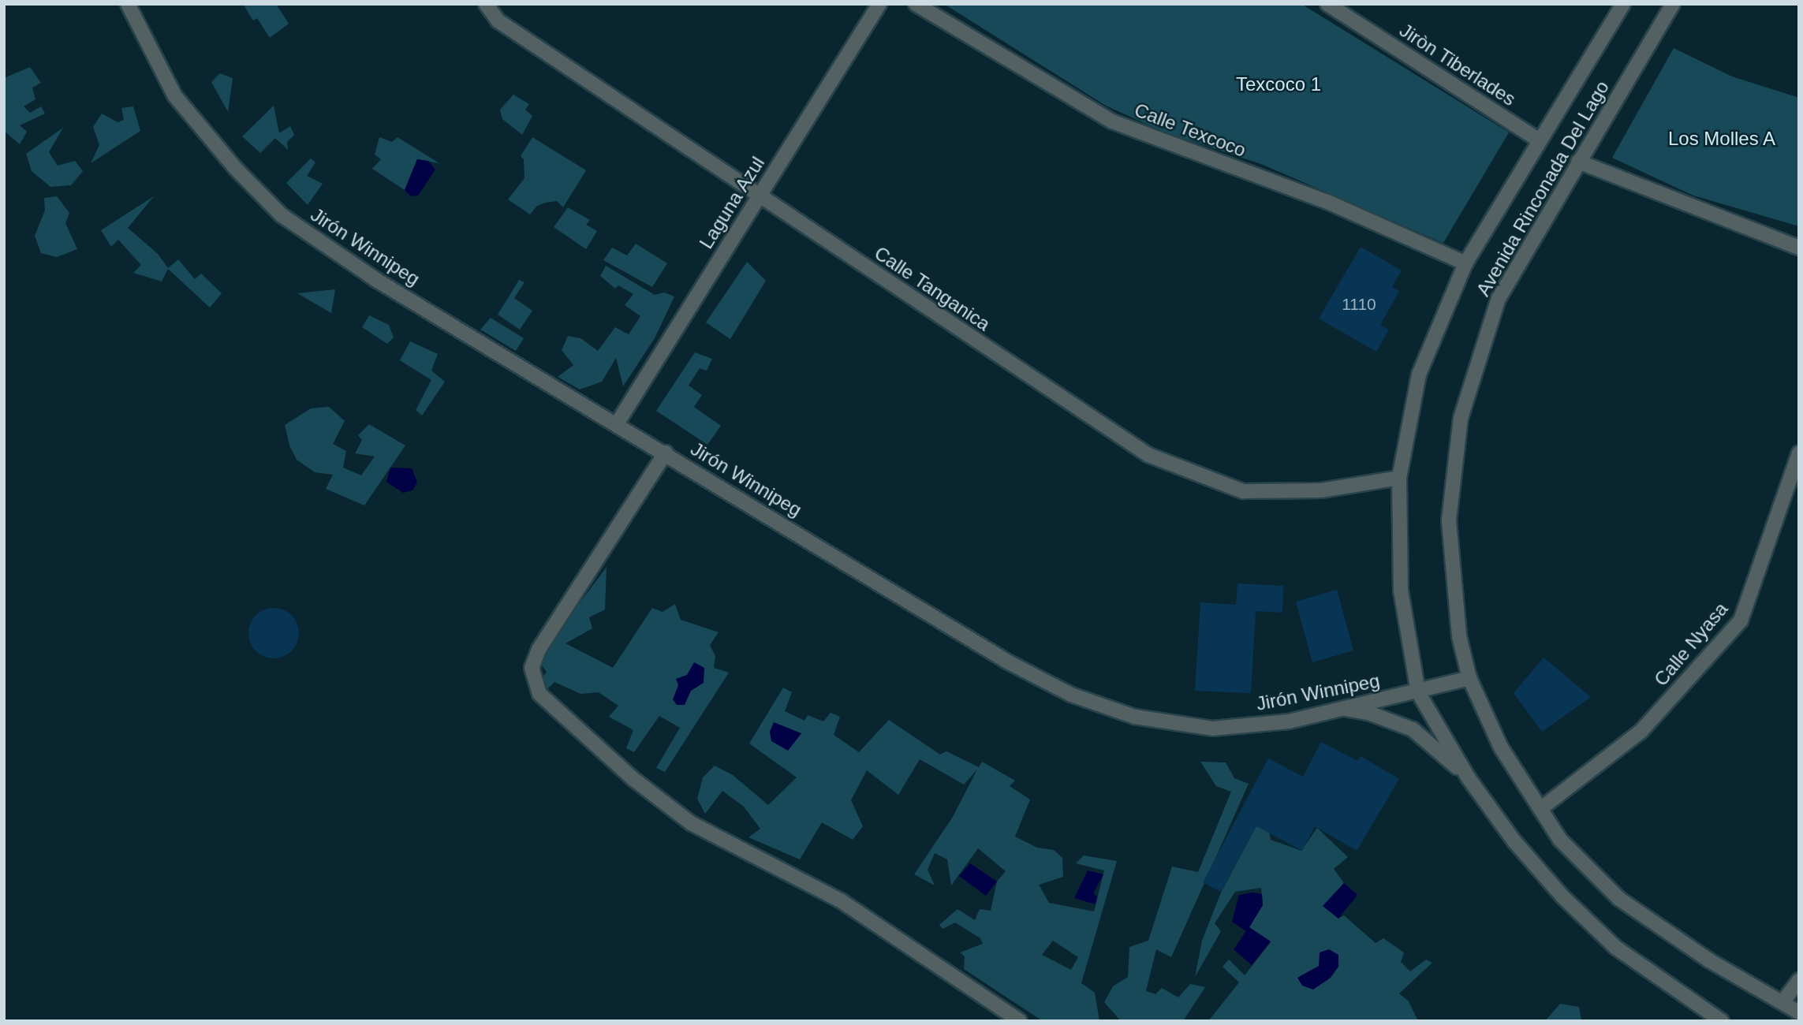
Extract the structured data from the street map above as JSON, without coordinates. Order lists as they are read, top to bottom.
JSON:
{
  "streets": {
    "street": [
      "Jiròn Tiberlades",
      "Calle Texcoco",
      "Avenida Rinconada Del Lago",
      "Laguna Azul",
      "Jirón Winnipeg",
      "Calle Tanganica",
      "Calle Nyasa"
    ]
  },
  "crossings": [
    ["Jiròn Tiberlades", "Avenida Rinconada Del Lago"],
    ["Calle Texcoco", "Avenida Rinconada Del Lago"],
    ["Avenida Rinconada Del Lago", "Jirón Winnipeg"],
    ["Avenida Rinconada Del Lago", "Calle Tanganica"],
    ["Avenida Rinconada Del Lago", "Calle Nyasa"],
    ["Laguna Azul", "Jirón Winnipeg"],
    ["Laguna Azul", "Calle Tanganica"]
  ],
  "parks": ["Texcoco 1", "Los Molles A"],
  "house_numbers": ["1110"]
}
